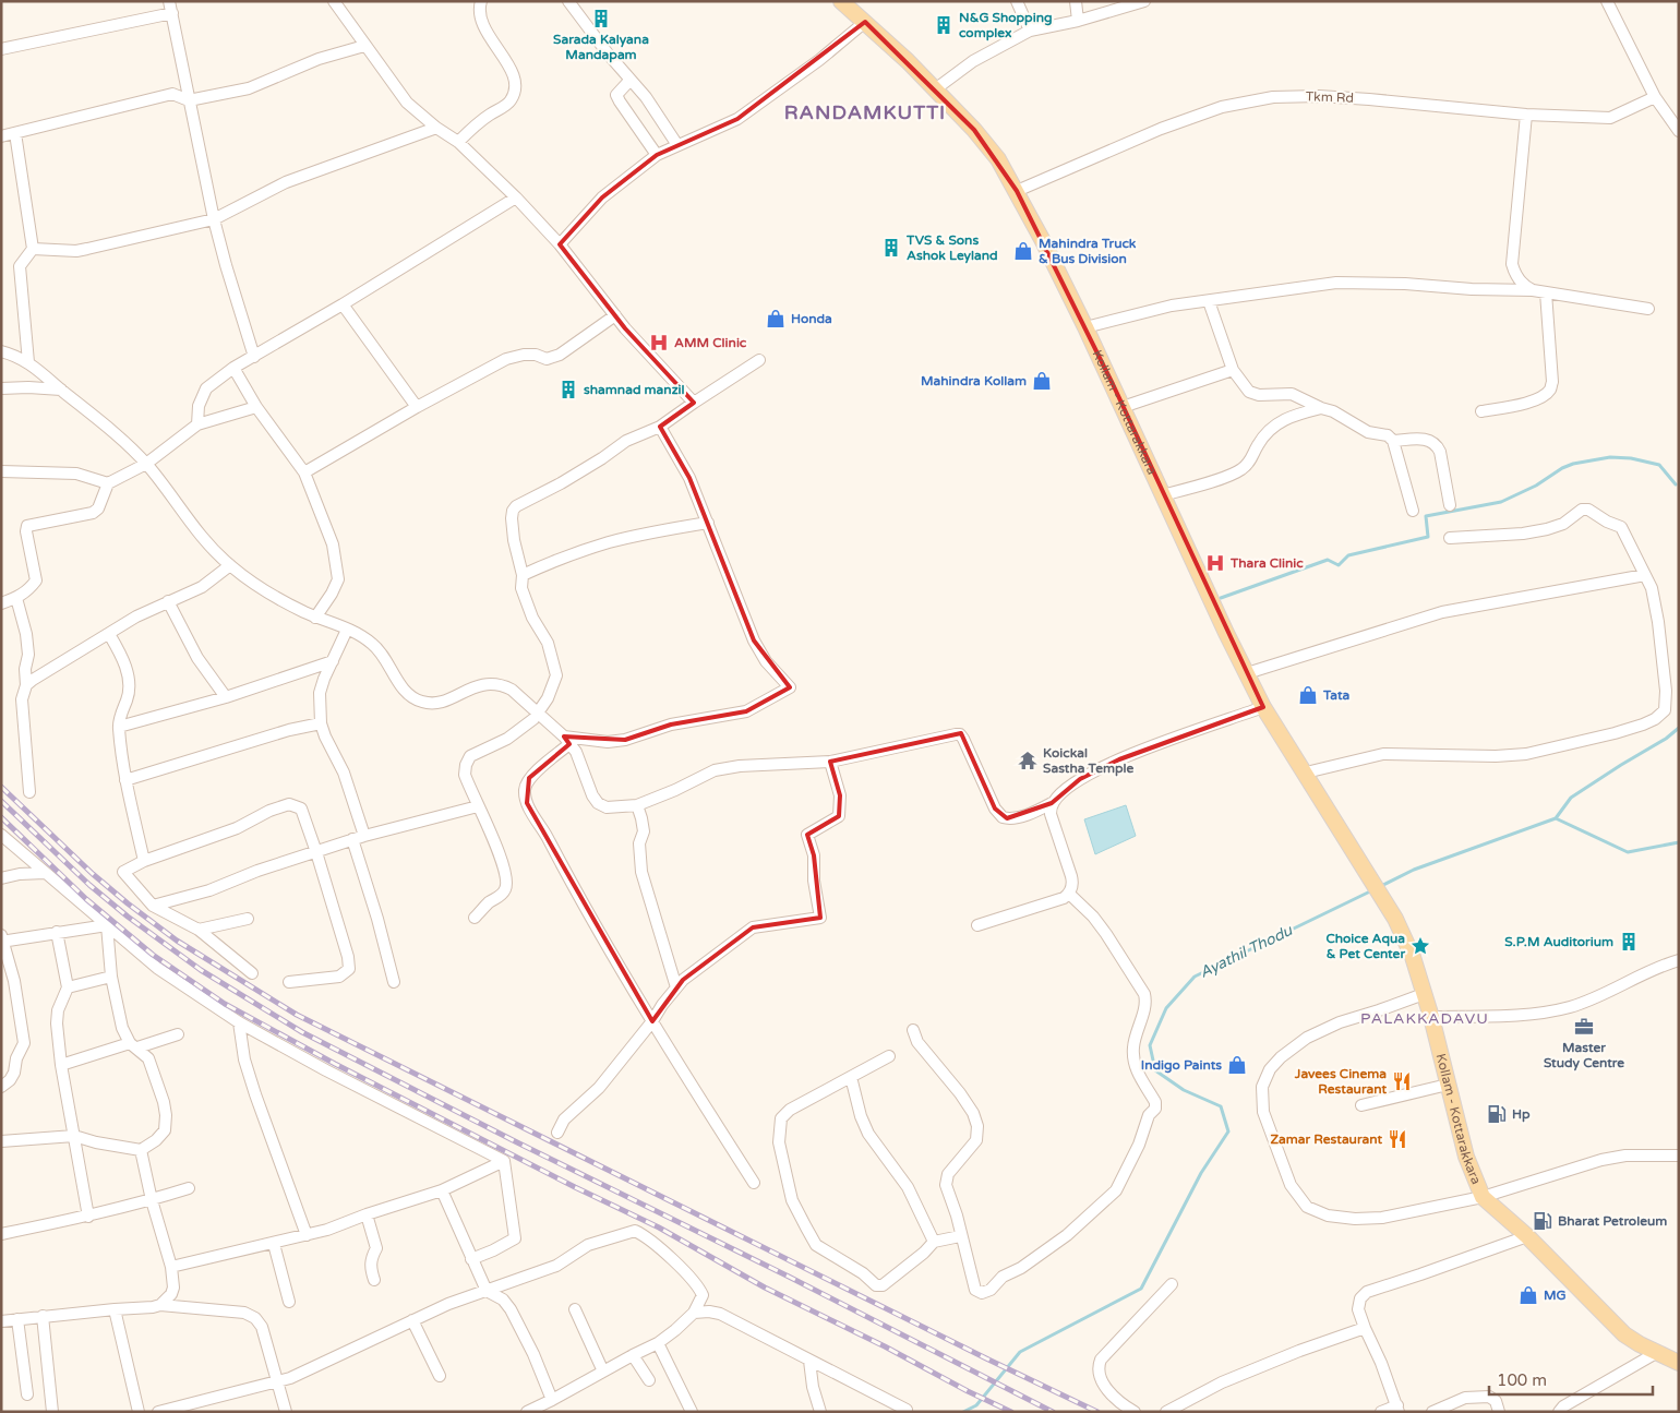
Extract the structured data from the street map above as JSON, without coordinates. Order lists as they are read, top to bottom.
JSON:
{
  "streets": {
    "main road": ["Kollam - Kottarakkara"],
    "street": ["Tkm Rd"]
  },
  "crossings": [
    ["Tkm Rd", "Kollam - Kottarakkara"]
  ],
  "districts": ["RANDAMKUTTI", "PALAKKADAVU"],
  "water": ["Ayathil Thodu"],
  "places": {
    "building": [
      "Sarada Kalyana Mandapam",
      "N&G Shopping complex",
      "TVS & Sons Ashok Leyland",
      "shamnad manzil",
      "S.P.M Auditorium"
    ],
    "shop": [
      "Mahindra Truck & Bus Division",
      "Honda",
      "Mahindra Kollam",
      "Tata",
      "Indigo Paints",
      "MG"
    ],
    "hospital": ["AMM Clinic", "Thara Clinic"],
    "temple": ["Koickal Sastha Temple"],
    "place": ["Choice Aqua & Pet Center"],
    "office": ["Master Study Centre"],
    "restaurant": ["Javees Cinema Restaurant", "Zamar Restaurant"],
    "fuel station": ["Hp", "Bharat Petroleum"]
  },
  "scale_bar": "100 m"
}
